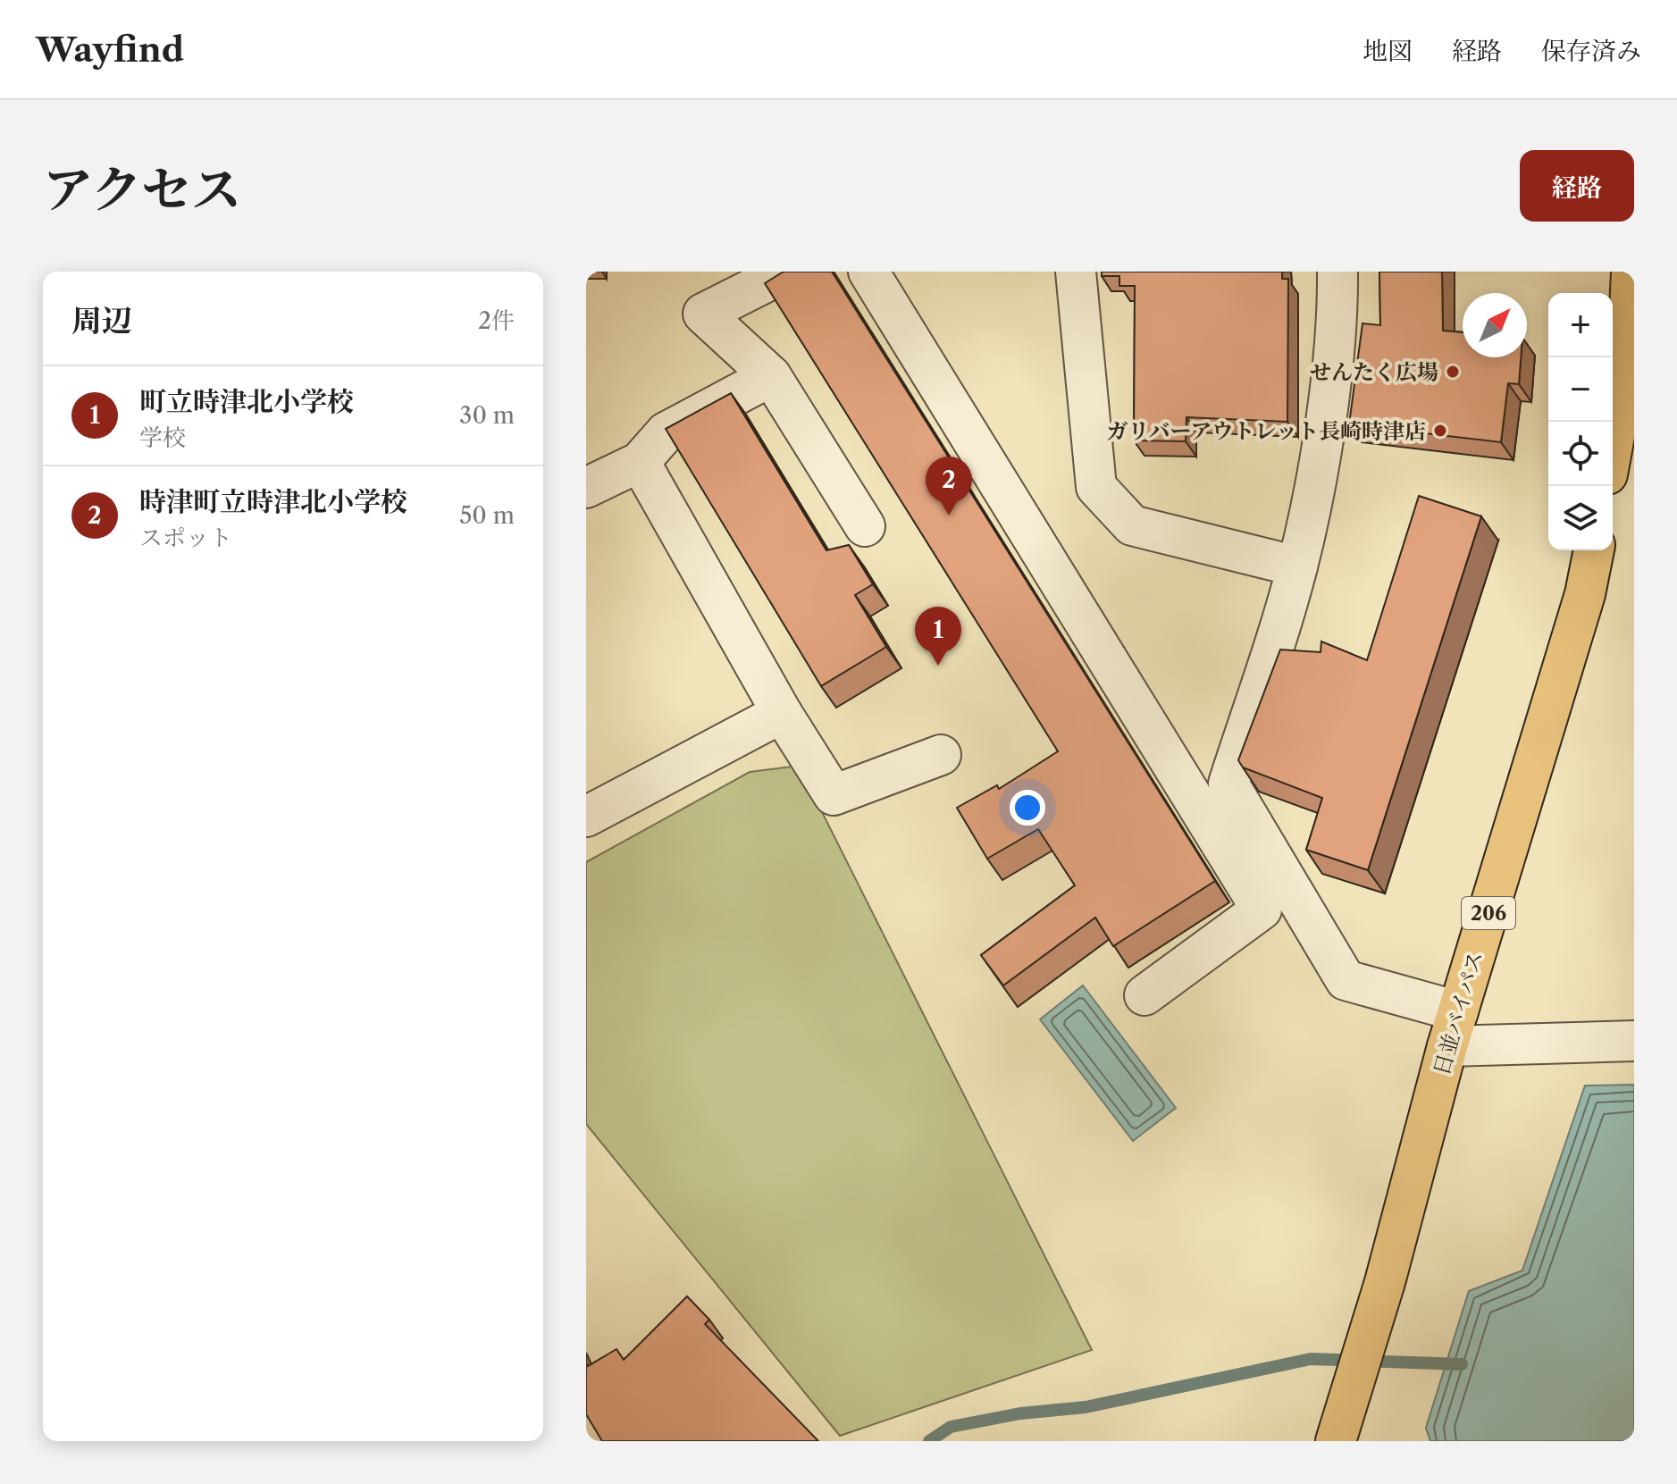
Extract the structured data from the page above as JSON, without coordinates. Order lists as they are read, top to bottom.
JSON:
{
  "streets": {
    "highway": ["206", "日並バイパス"]
  },
  "places": ["せんたく広場", "ガリバーアウトレット長崎時津店"],
  "north": "top right",
  "page": {
    "header": "Wayfind",
    "nav": ["地図", "経路", "保存済み"],
    "title": "アクセス",
    "buttons": "経路",
    "heading": ["周辺", "2件"],
    "map_buttons": ["+", "−"],
    "list": [
      {
        "mark": "1",
        "name": "町立時津北小学校",
        "note": "学校",
        "value": "30 m"
      },
      {
        "mark": "2",
        "name": "時津町立時津北小学校",
        "note": "スポット",
        "value": "50 m"
      }
    ],
    "pins": ["2", "1"]
  }
}
